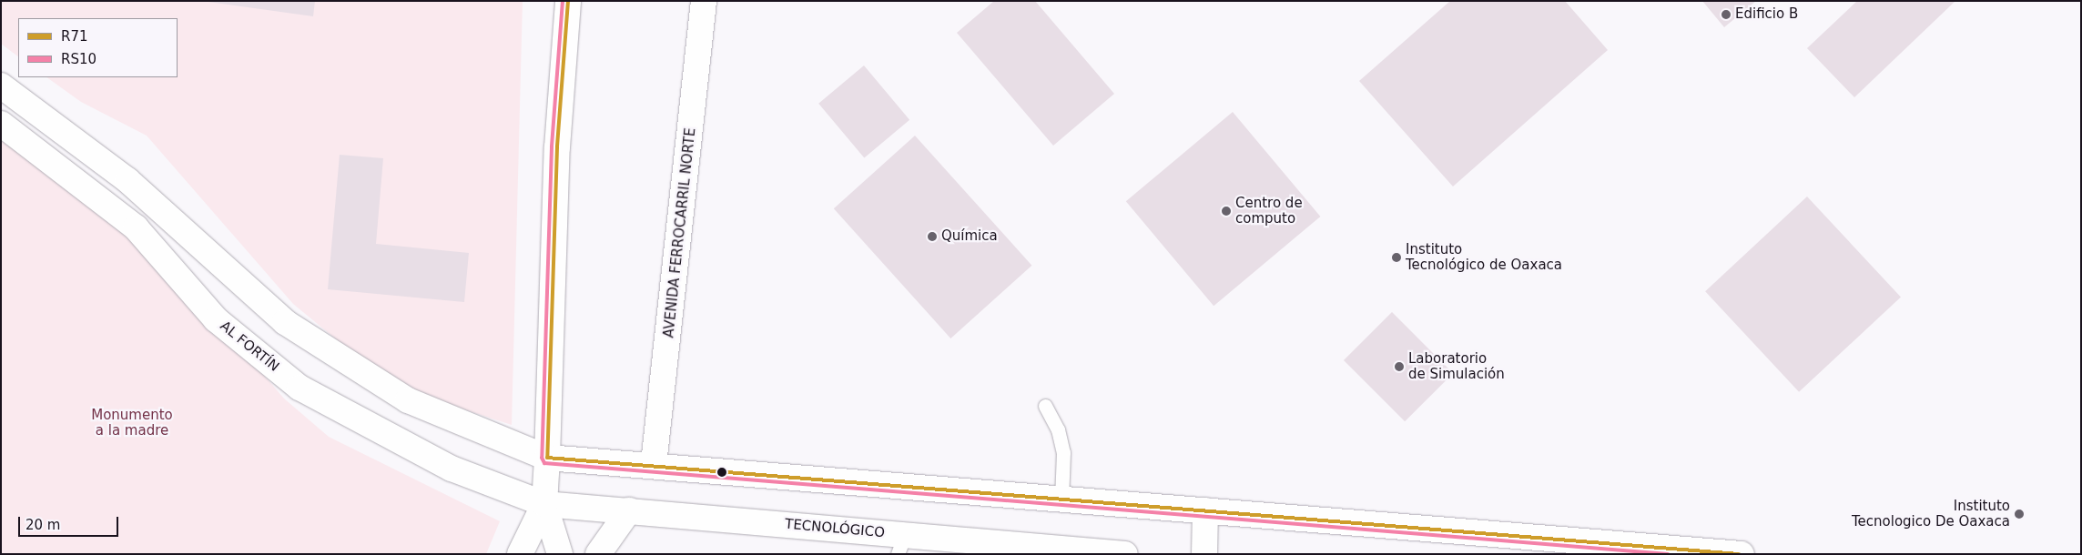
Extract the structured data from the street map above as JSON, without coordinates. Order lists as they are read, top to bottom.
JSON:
{
  "streets": {
    "main road": ["AVENIDA FERROCARRIL NORTE", "AL FORTÍN", "TECNOLÓGICO"]
  },
  "crossings": [
    ["AL FORTÍN", "TECNOLÓGICO"]
  ],
  "parks": ["Monumento a la madre"],
  "places": [
    "Edificio B",
    "Centro de computo",
    "Química",
    "Instituto Tecnológico de Oaxaca",
    "Laboratorio de Simulación",
    "Instituto Tecnologico De Oaxaca"
  ],
  "lines": ["transit line R71", "transit line RS10"],
  "legend": ["R71", "RS10"],
  "scale_bar": "20 m"
}
